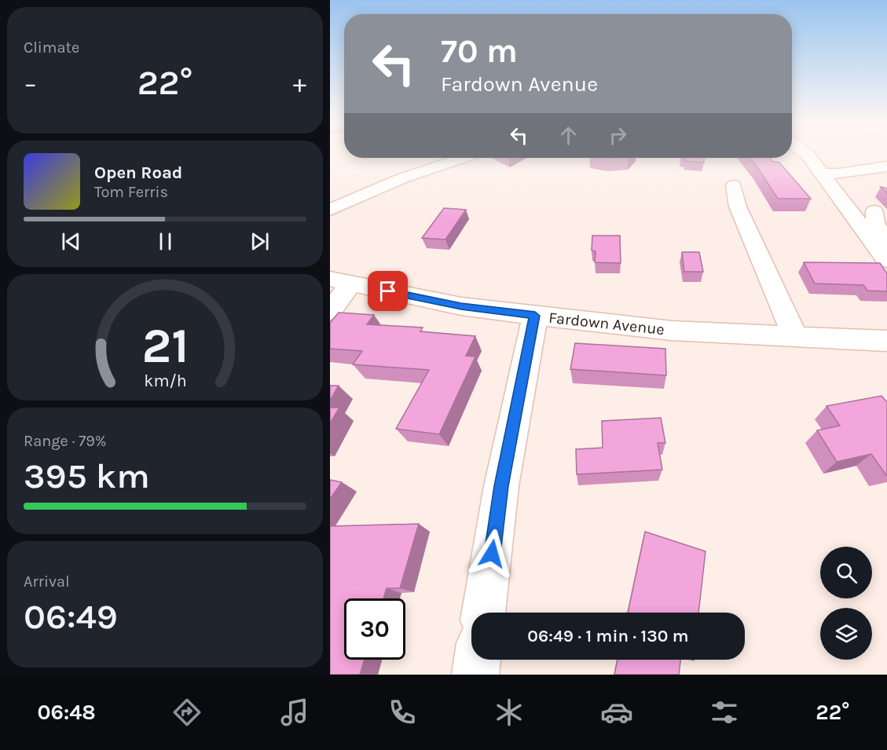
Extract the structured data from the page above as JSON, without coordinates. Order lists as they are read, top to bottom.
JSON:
{
  "streets": {
    "street": ["Fardown Avenue"]
  },
  "page": {
    "tile": [
      "Climate",
      ["Range · 79%", "395 km"],
      ["Arrival", "06:49"]
    ],
    "turn": ["70 m", "Fardown Avenue"],
    "heat": ["−", "22°", "+"],
    "song": ["Open Road", "Tom Ferris"],
    "limit": "30",
    "trip": "06:49 · 1 min · 130 m",
    "tabs": ["06:48", "22°"],
    "gauge": ["21", "km/h"]
  }
}
